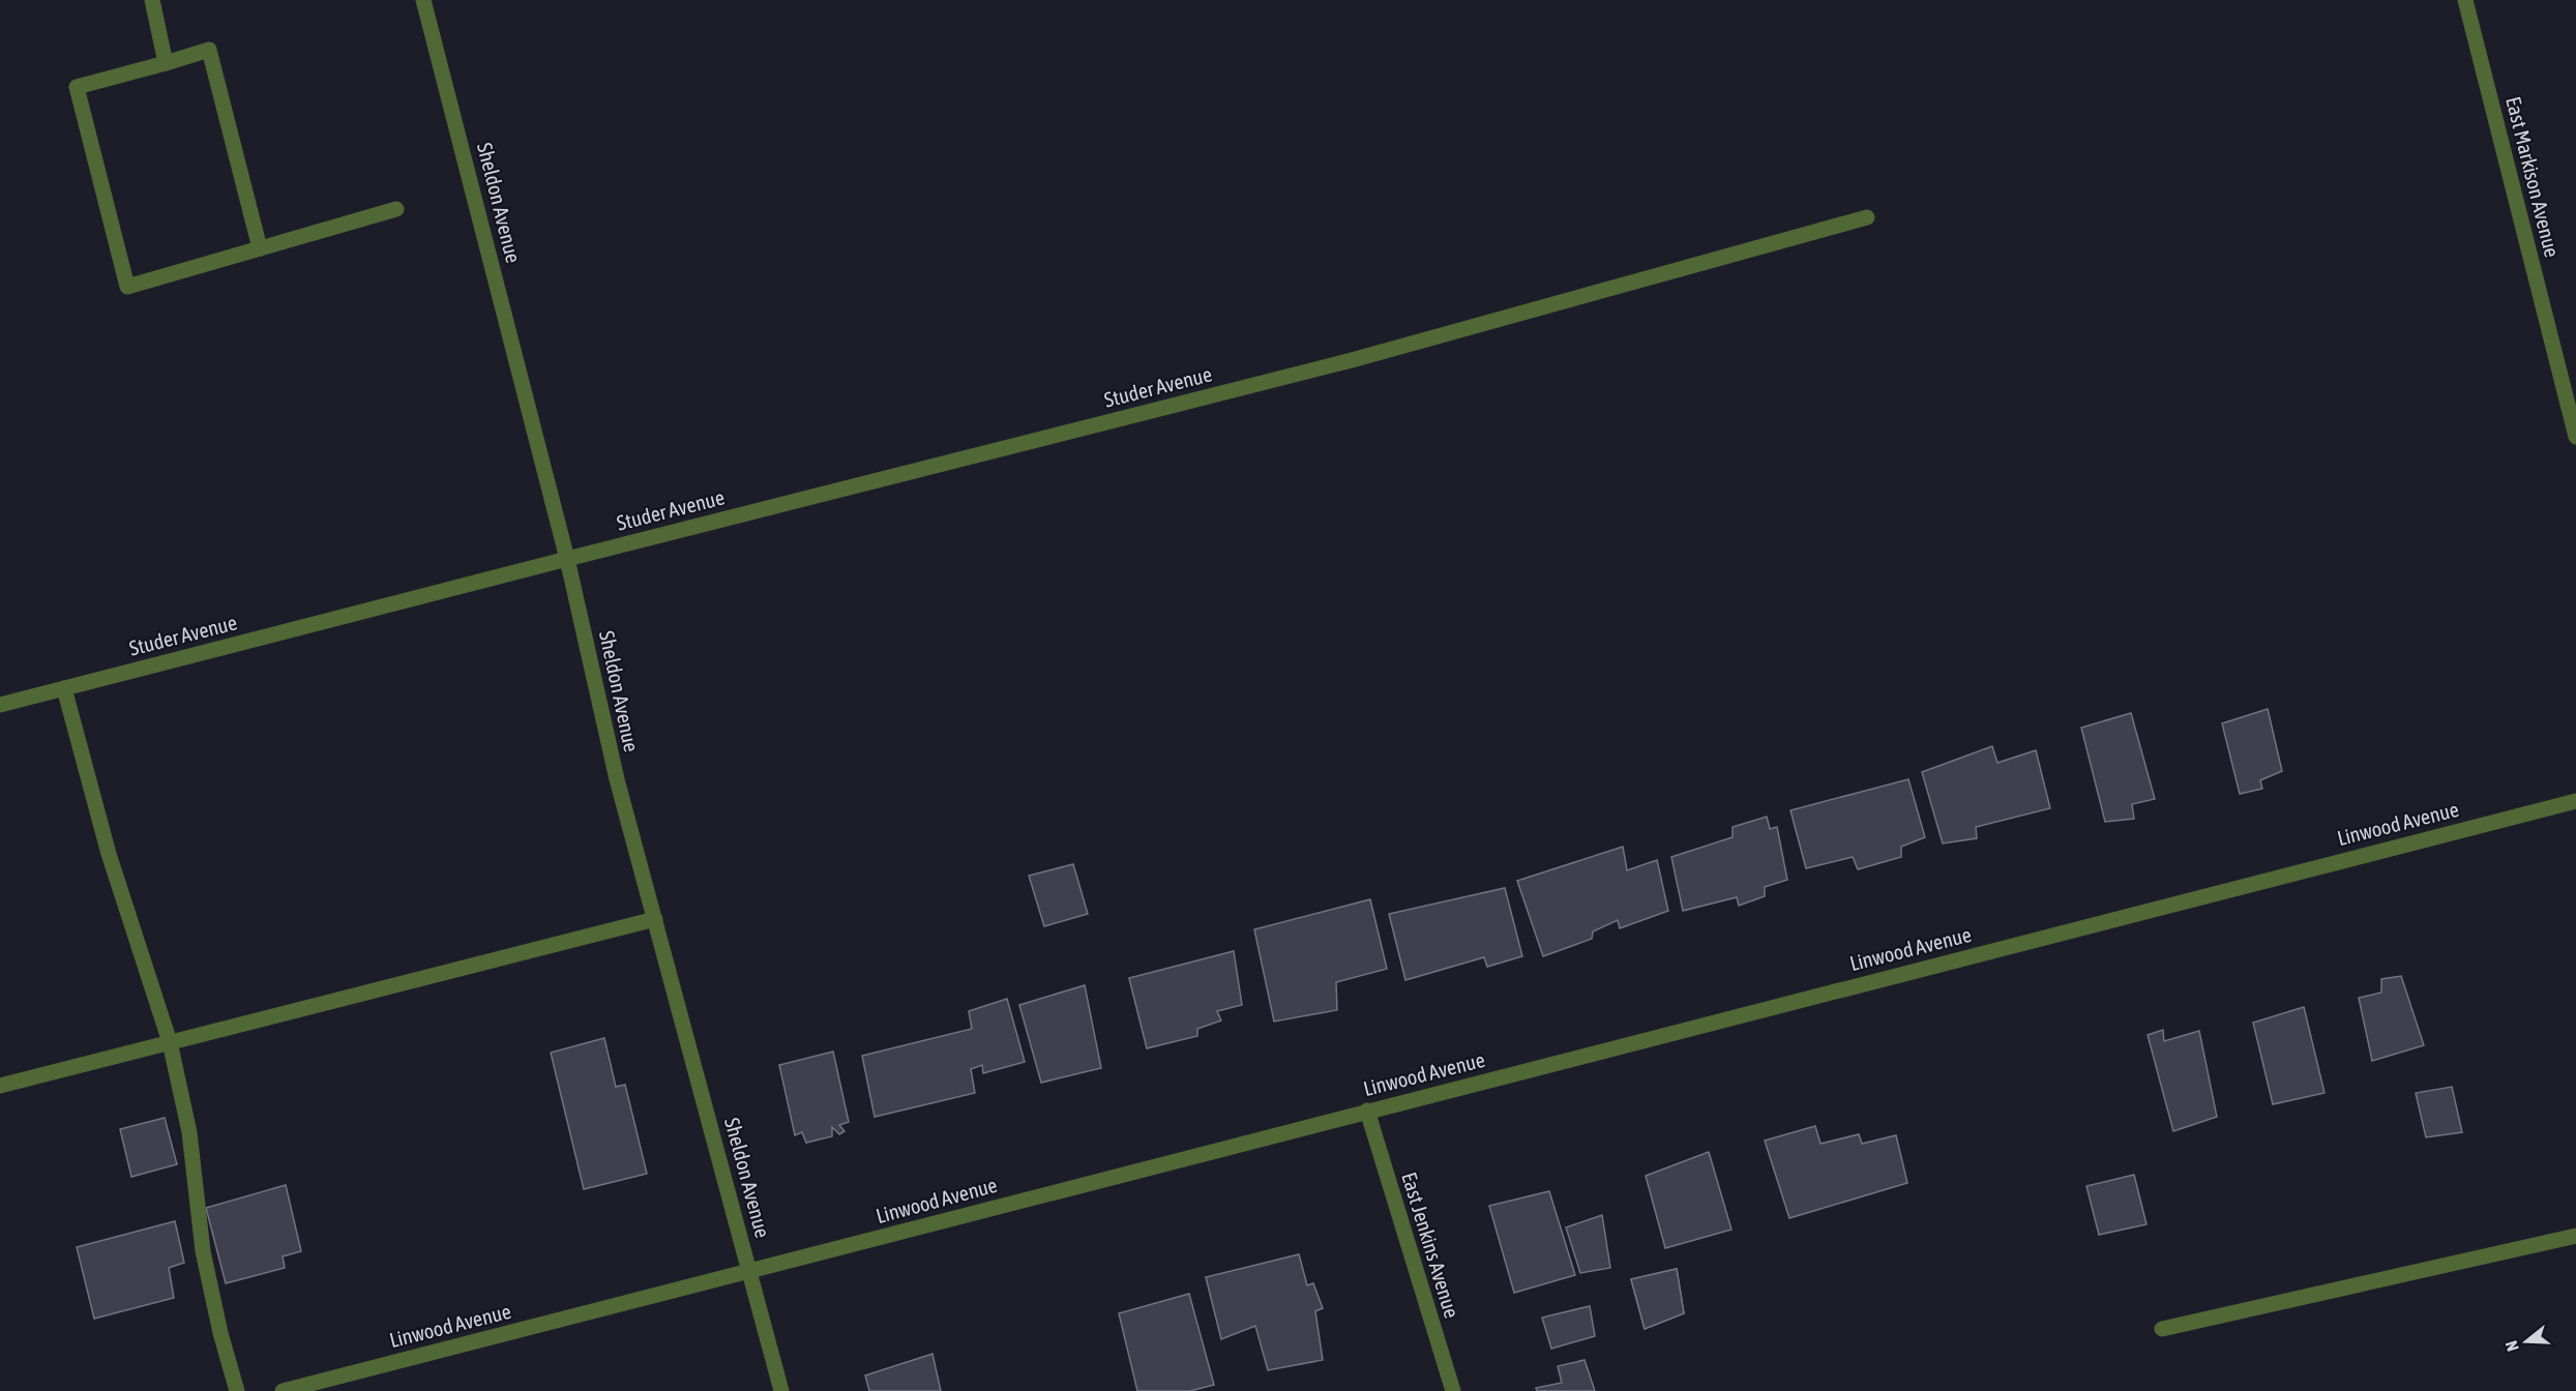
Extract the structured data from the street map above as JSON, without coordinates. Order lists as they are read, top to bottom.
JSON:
{
  "streets": {
    "street": [
      "East Markison Avenue",
      "Sheldon Avenue",
      "Studer Avenue",
      "Linwood Avenue",
      "East Jenkins Avenue"
    ]
  },
  "crossings": [
    ["Sheldon Avenue", "Studer Avenue"],
    ["Sheldon Avenue", "Linwood Avenue"],
    ["Linwood Avenue", "East Jenkins Avenue"]
  ],
  "north": "left"
}
